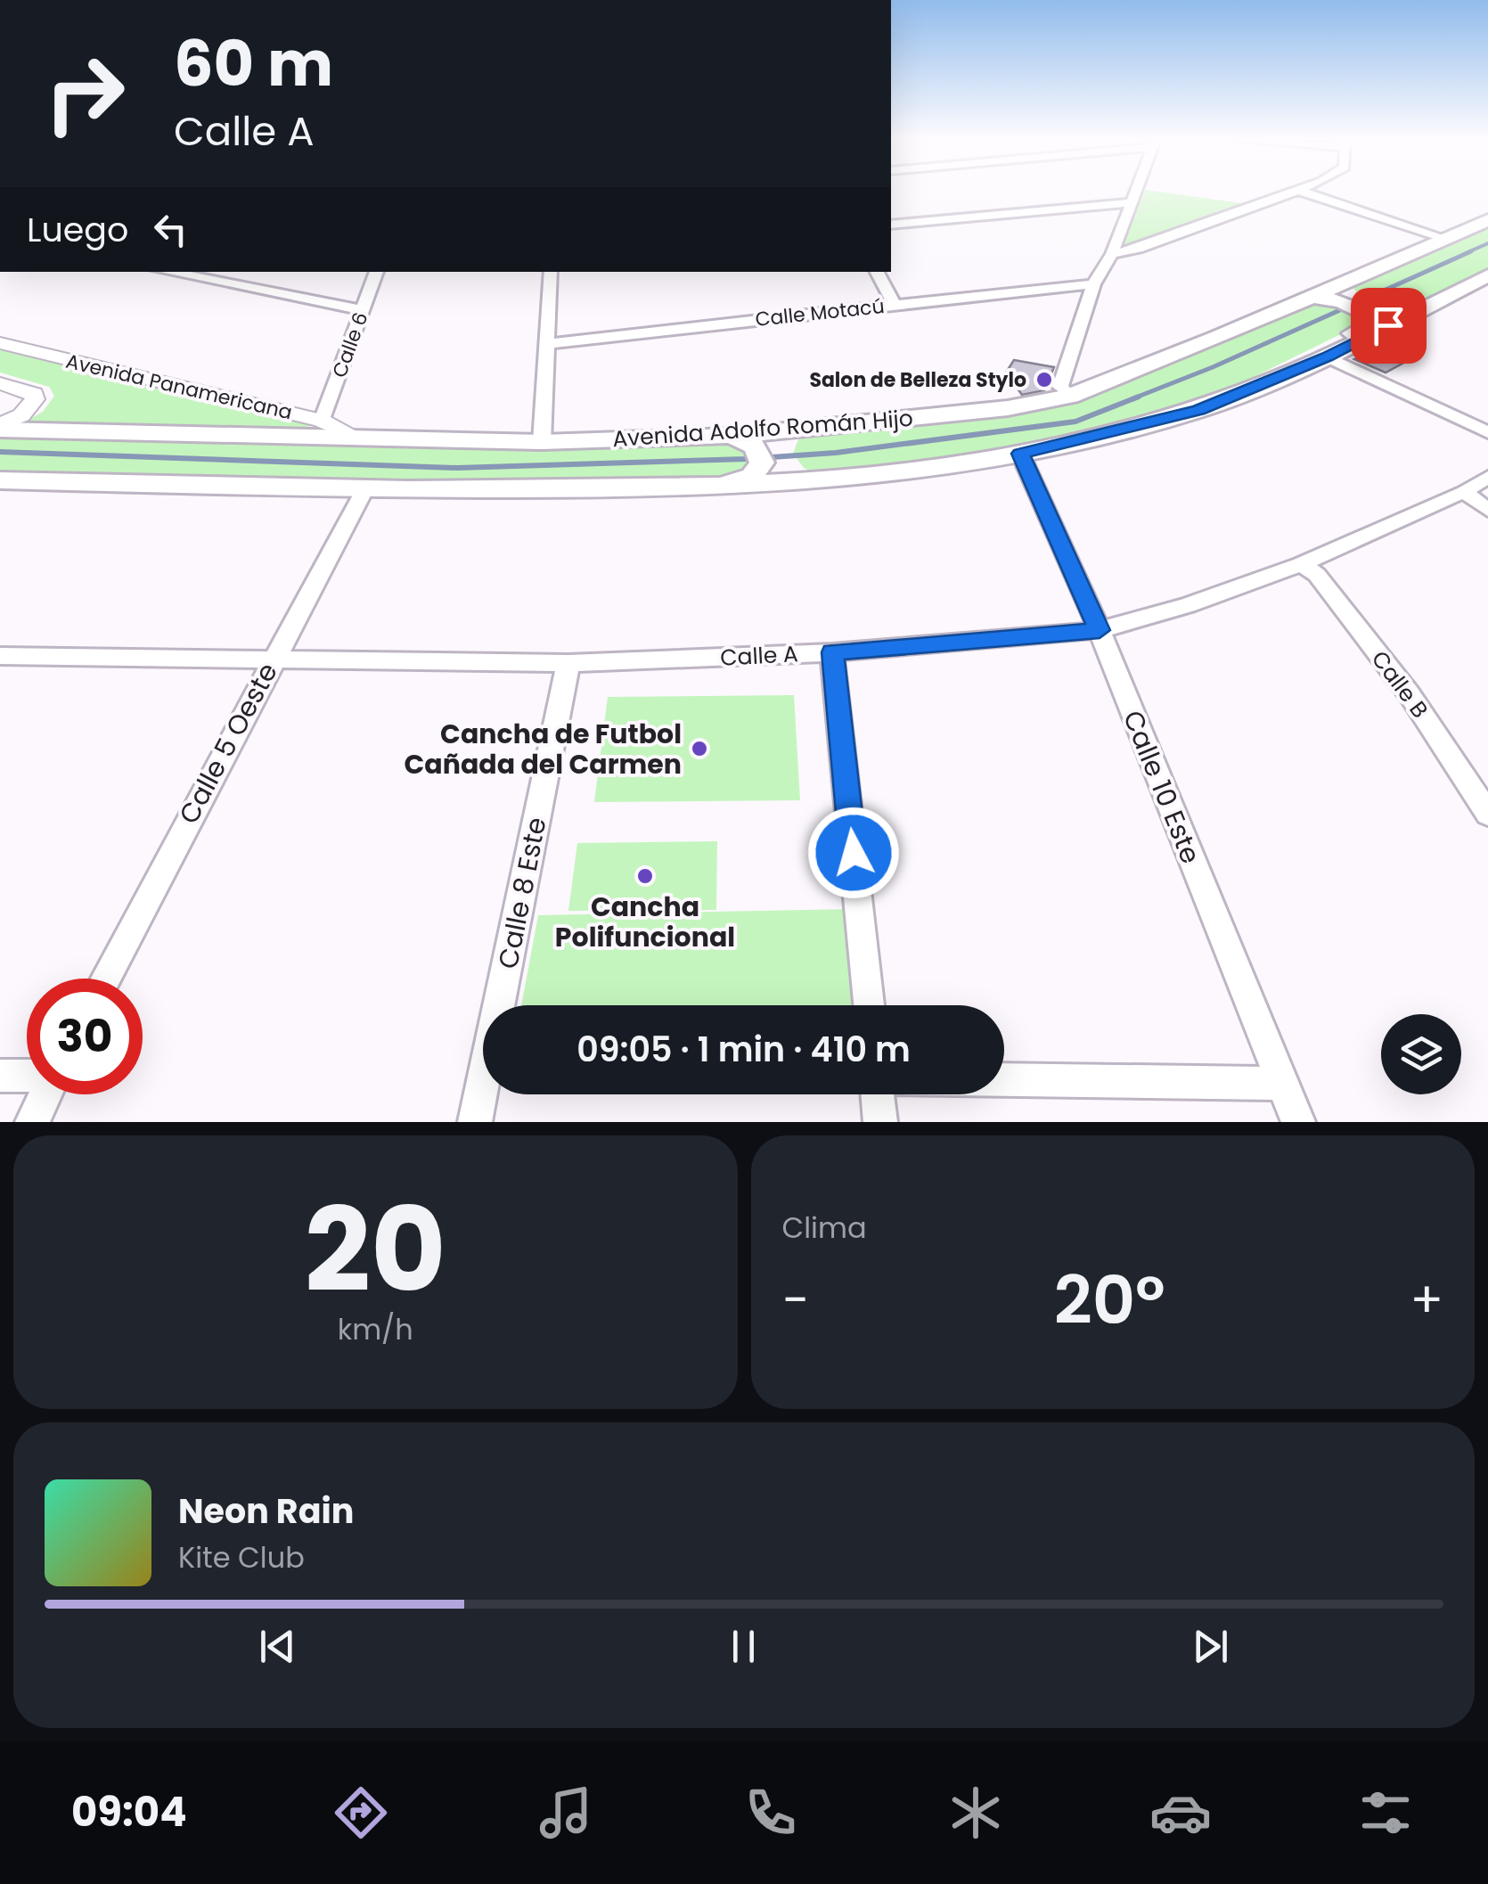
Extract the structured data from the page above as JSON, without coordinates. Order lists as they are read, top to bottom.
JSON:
{
  "streets": {
    "main road": ["Avenida Adolfo Román Hijo"],
    "street": [
      "Calle Motacú",
      "Calle 6",
      "Avenida Panamericana",
      "Calle A",
      "Calle B",
      "Calle 5 Oeste",
      "Calle 10 Este",
      "Calle 8 Este"
    ]
  },
  "crossings": [
    ["Calle 6", "Avenida Panamericana"],
    ["Avenida Panamericana", "Avenida Adolfo Román Hijo"],
    ["Calle A", "Calle B"],
    ["Calle A", "Calle 5 Oeste"],
    ["Calle A", "Calle 10 Este"],
    ["Calle A", "Calle 8 Este"]
  ],
  "places": ["Salon de Belleza Stylo", "Cancha de Futbol Cañada del Carmen", "Cancha Polifuncional"],
  "page": {
    "turn": ["60 m", "Calle A"],
    "then": "Luego",
    "limit": "30",
    "trip": "09:05 · 1 min · 410 m",
    "tile": [
      ["20", "km/h"],
      "Clima"
    ],
    "heat": ["−", "20°", "+"],
    "song": ["Neon Rain", "Kite Club"],
    "tabs": "09:04"
  }
}
